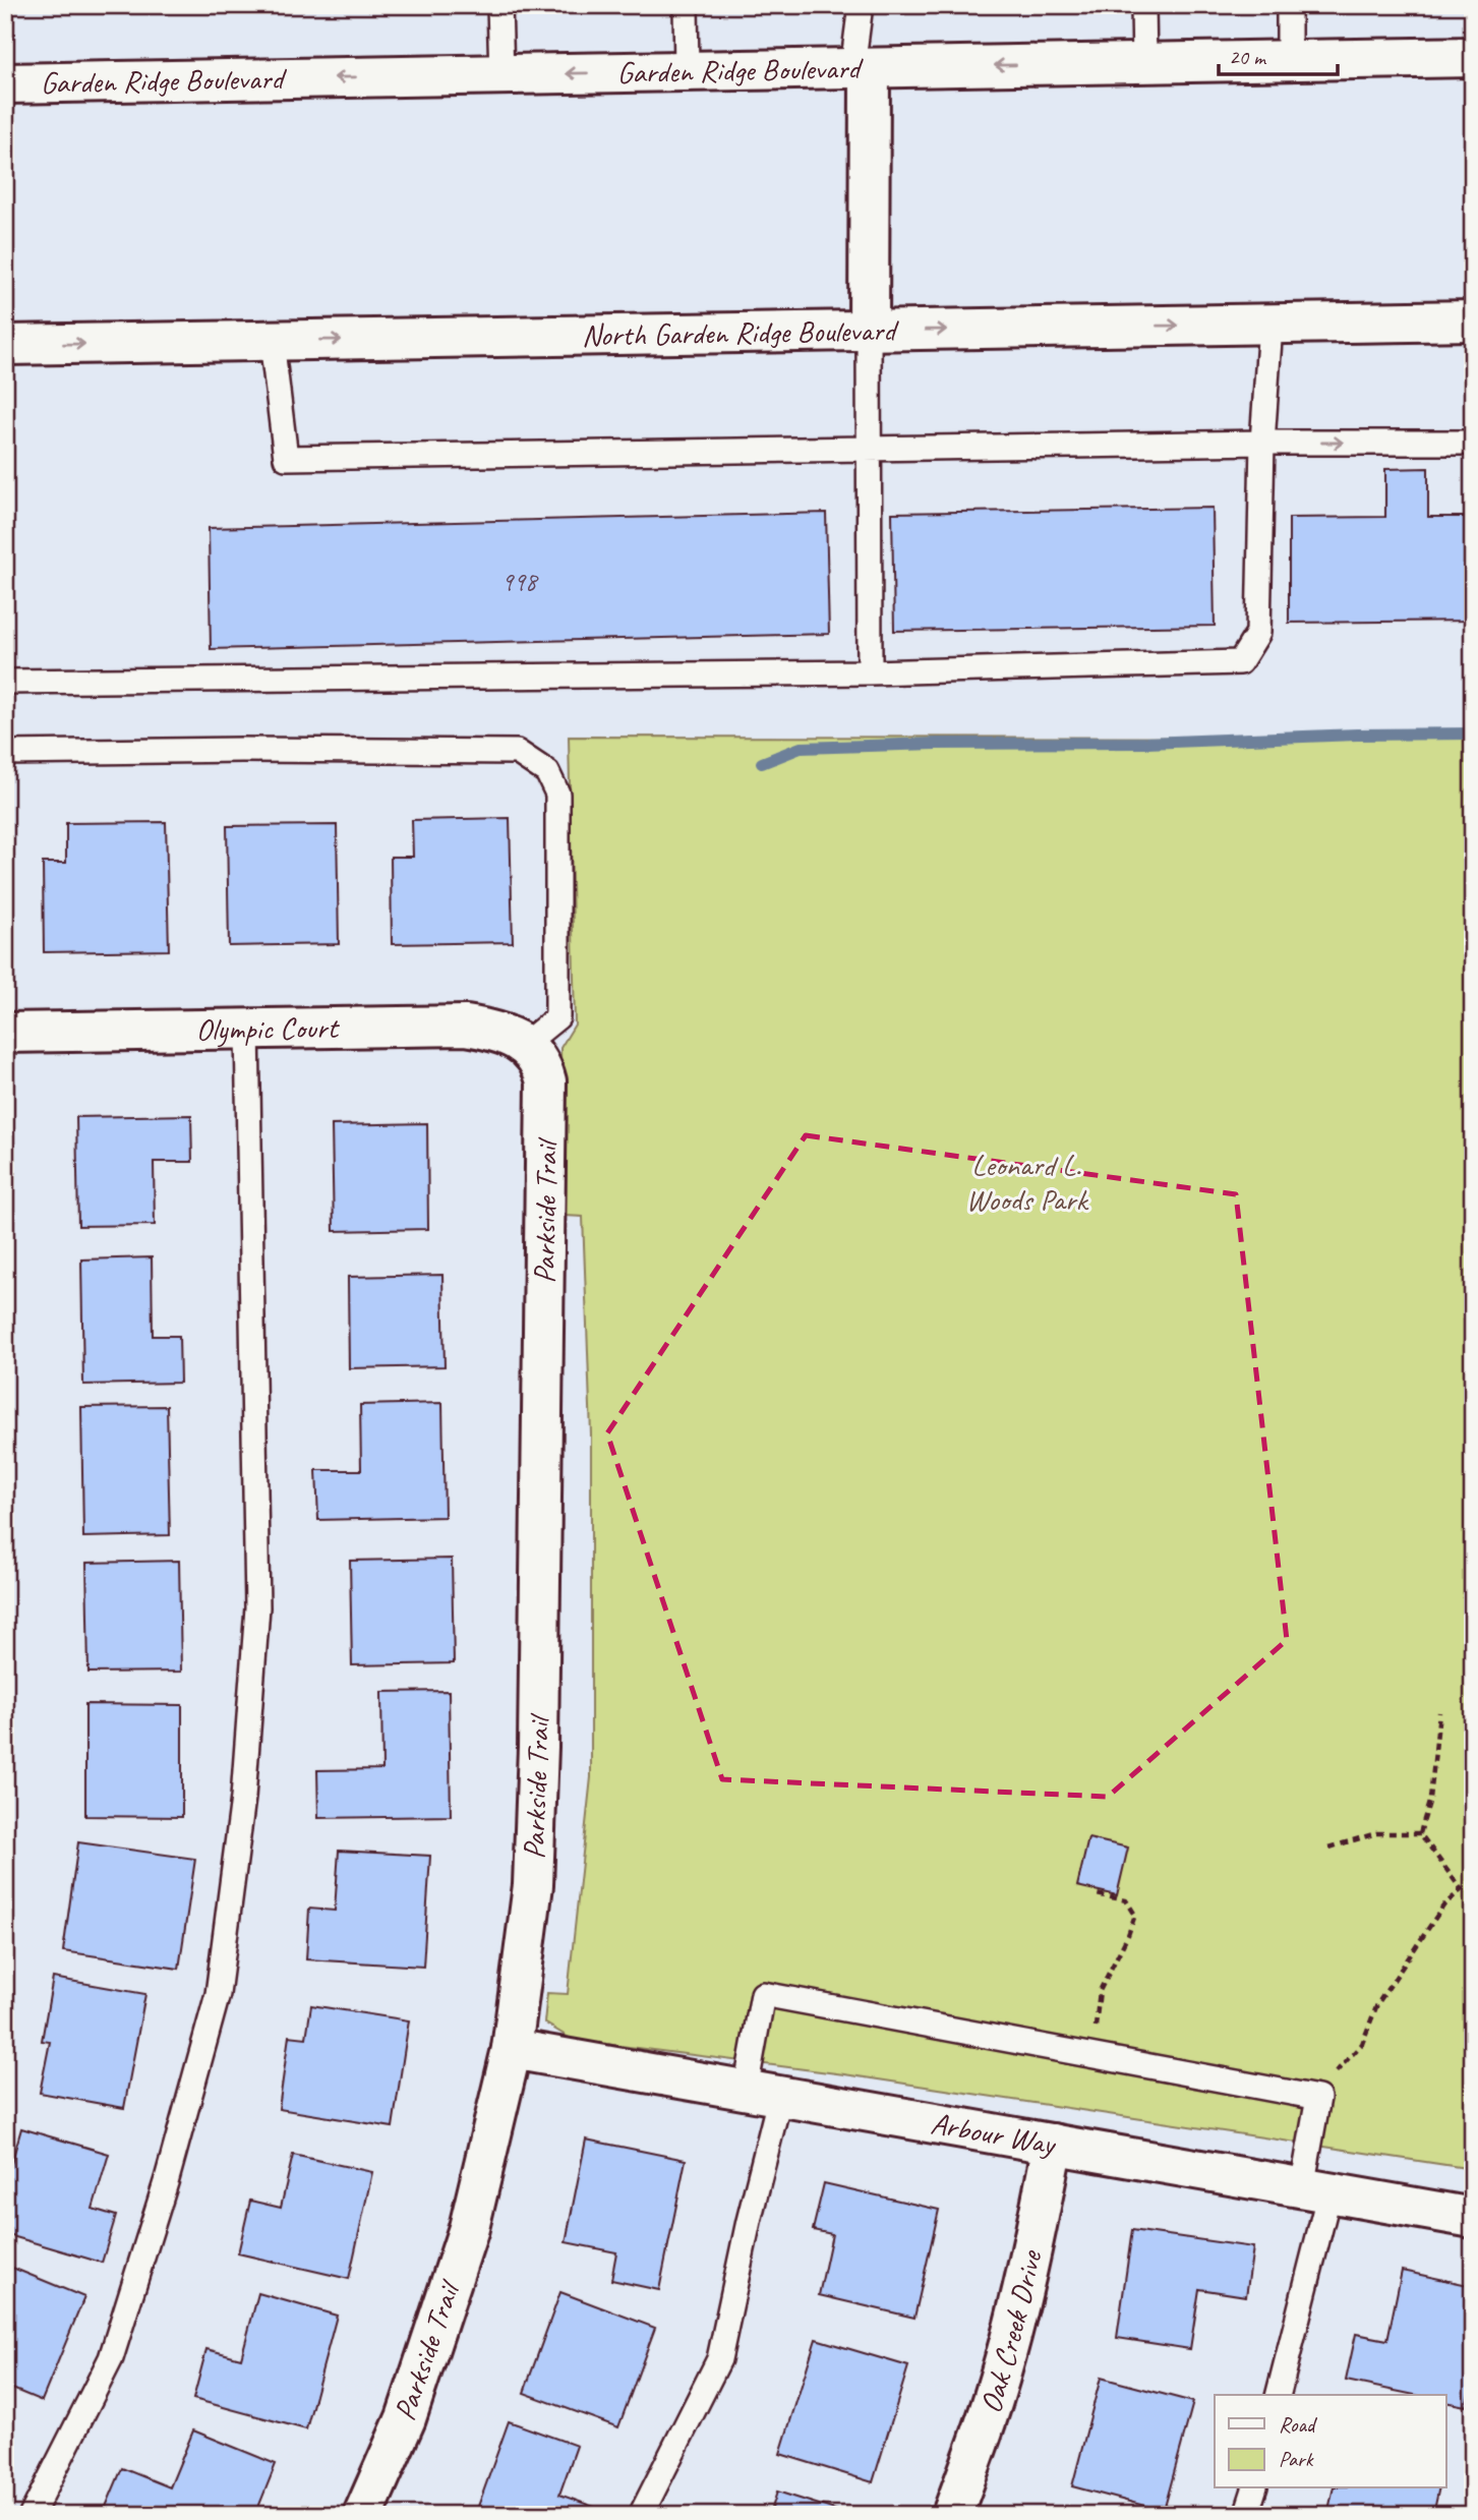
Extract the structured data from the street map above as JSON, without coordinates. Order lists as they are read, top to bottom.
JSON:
{
  "streets": {
    "street": [
      "Garden Ridge Boulevard",
      "North Garden Ridge Boulevard",
      "Olympic Court",
      "Parkside Trail",
      "Arbour Way",
      "Oak Creek Drive"
    ]
  },
  "crossings": [
    ["Olympic Court", "Parkside Trail"],
    ["Parkside Trail", "Arbour Way"],
    ["Arbour Way", "Oak Creek Drive"]
  ],
  "one_way": ["Garden Ridge Boulevard", "North Garden Ridge Boulevard"],
  "parks": ["Leonard L. Woods Park"],
  "house_numbers": ["998"],
  "legend": ["Road", "Park"],
  "scale_bar": "20 m"
}
